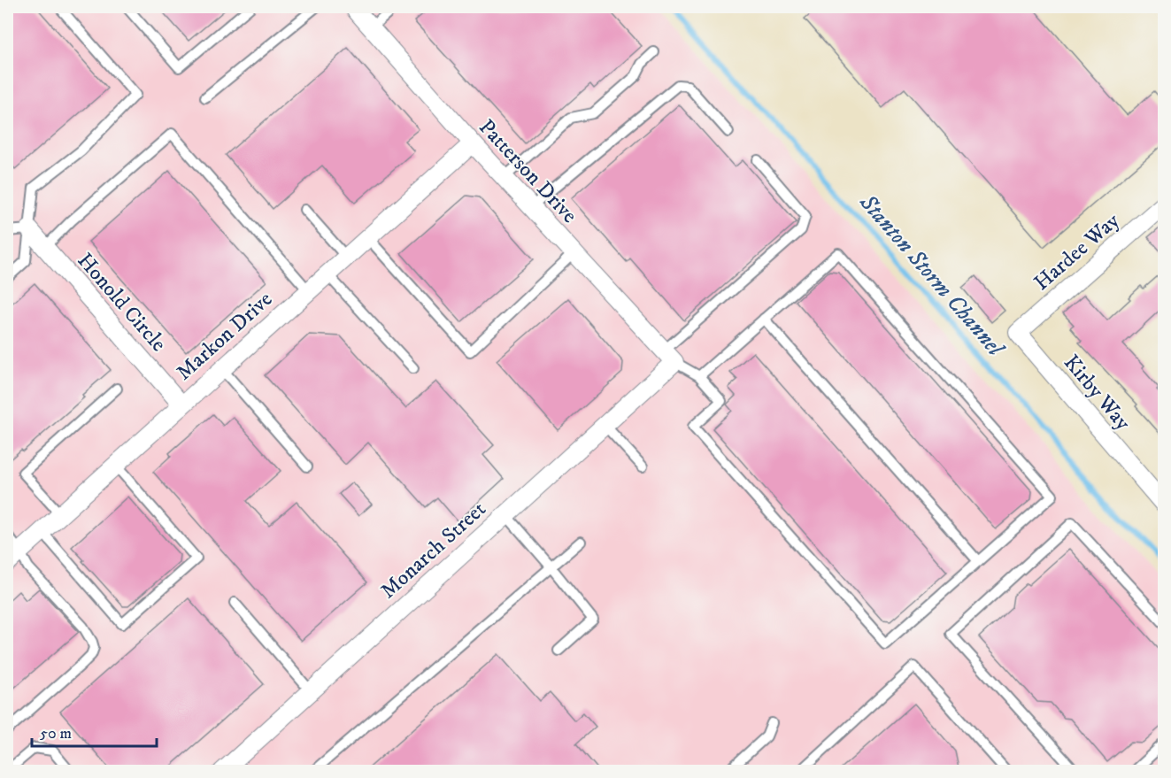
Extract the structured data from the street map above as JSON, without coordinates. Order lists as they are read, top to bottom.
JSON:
{
  "streets": {
    "street": [
      "Patterson Drive",
      "Hardee Way",
      "Honold Circle",
      "Markon Drive",
      "Kirby Way",
      "Monarch Street"
    ]
  },
  "crossings": [
    ["Patterson Drive", "Markon Drive"],
    ["Patterson Drive", "Monarch Street"],
    ["Hardee Way", "Kirby Way"],
    ["Honold Circle", "Markon Drive"]
  ],
  "water": ["Stanton Storm Channel"],
  "scale_bar": "50 m"
}
